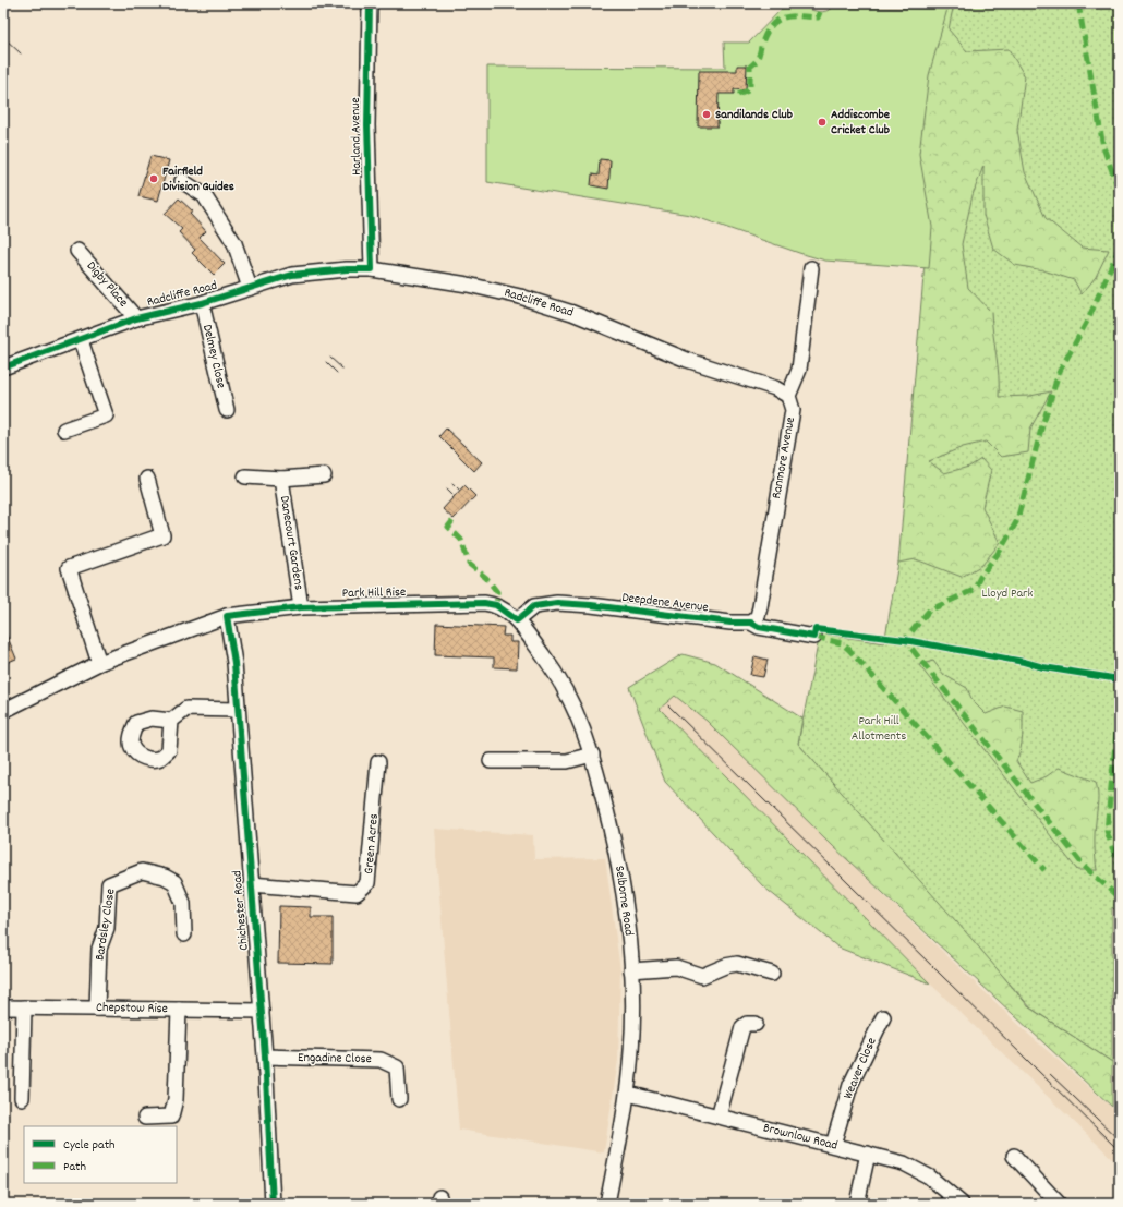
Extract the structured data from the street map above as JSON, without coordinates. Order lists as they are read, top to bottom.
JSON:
{
  "streets": {
    "street": [
      "Harland Avenue",
      "Digby Place",
      "Radcliffe Road",
      "Delmey Close",
      "Ranmore Avenue",
      "Danecourt Gardens",
      "Park Hill Rise",
      "Deepdene Avenue",
      "Green Acres",
      "Selborne Road",
      "Chichester Road",
      "Bardsley Close",
      "Chepstow Rise",
      "Engadine Close",
      "Weaver Close",
      "Brownlow Road"
    ]
  },
  "crossings": [
    ["Harland Avenue", "Radcliffe Road"],
    ["Digby Place", "Radcliffe Road"],
    ["Radcliffe Road", "Delmey Close"],
    ["Radcliffe Road", "Ranmore Avenue"],
    ["Ranmore Avenue", "Deepdene Avenue"],
    ["Danecourt Gardens", "Park Hill Rise"],
    ["Park Hill Rise", "Deepdene Avenue"],
    ["Park Hill Rise", "Selborne Road"],
    ["Park Hill Rise", "Chichester Road"],
    ["Deepdene Avenue", "Selborne Road"],
    ["Green Acres", "Chichester Road"],
    ["Selborne Road", "Brownlow Road"],
    ["Chichester Road", "Chepstow Rise"],
    ["Chichester Road", "Engadine Close"],
    ["Bardsley Close", "Chepstow Rise"],
    ["Weaver Close", "Brownlow Road"]
  ],
  "parks": ["Lloyd Park", "Park Hill Allotments"],
  "places": ["Sandilands Club", "Addiscombe Cricket Club", "Fairfield Division Guides"],
  "legend": ["Cycle path", "Path"]
}
